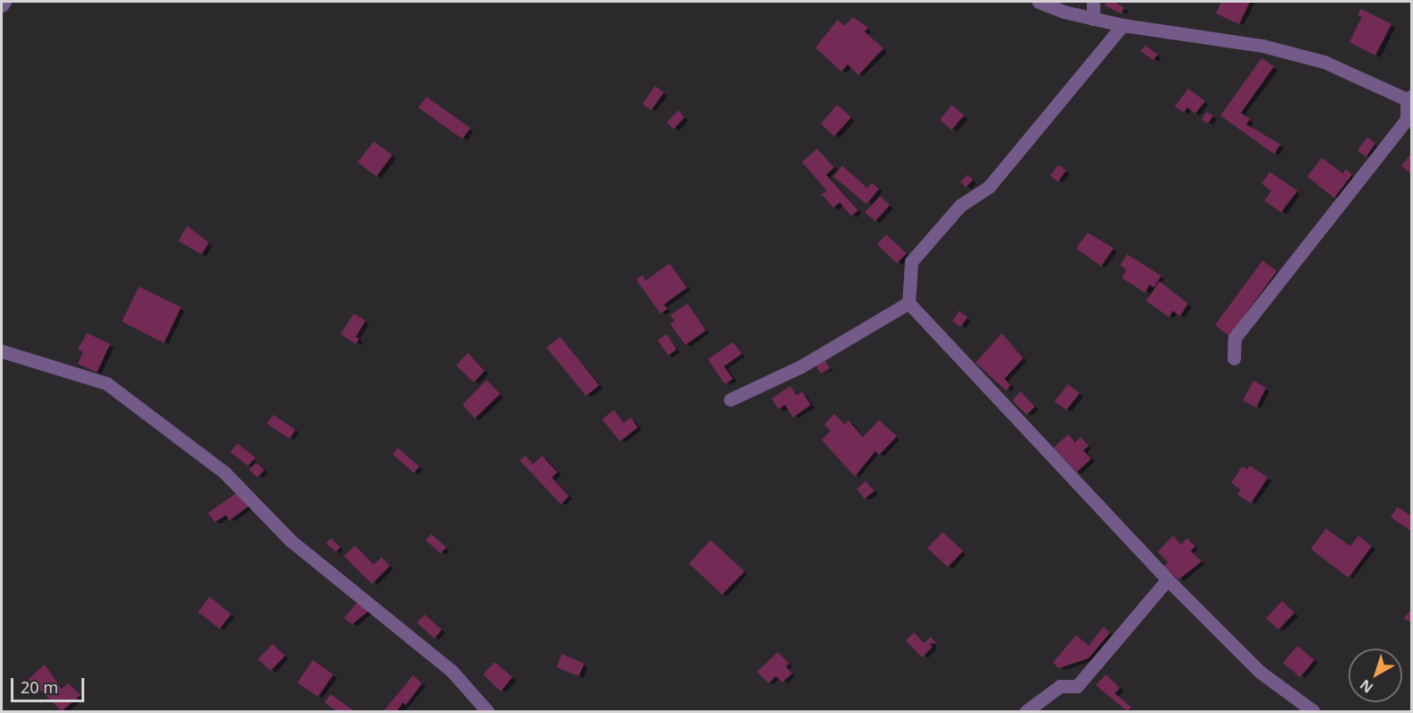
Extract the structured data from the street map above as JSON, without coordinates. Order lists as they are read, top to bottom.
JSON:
{
  "scale_bar": "20 m",
  "north": "bottom left"
}
